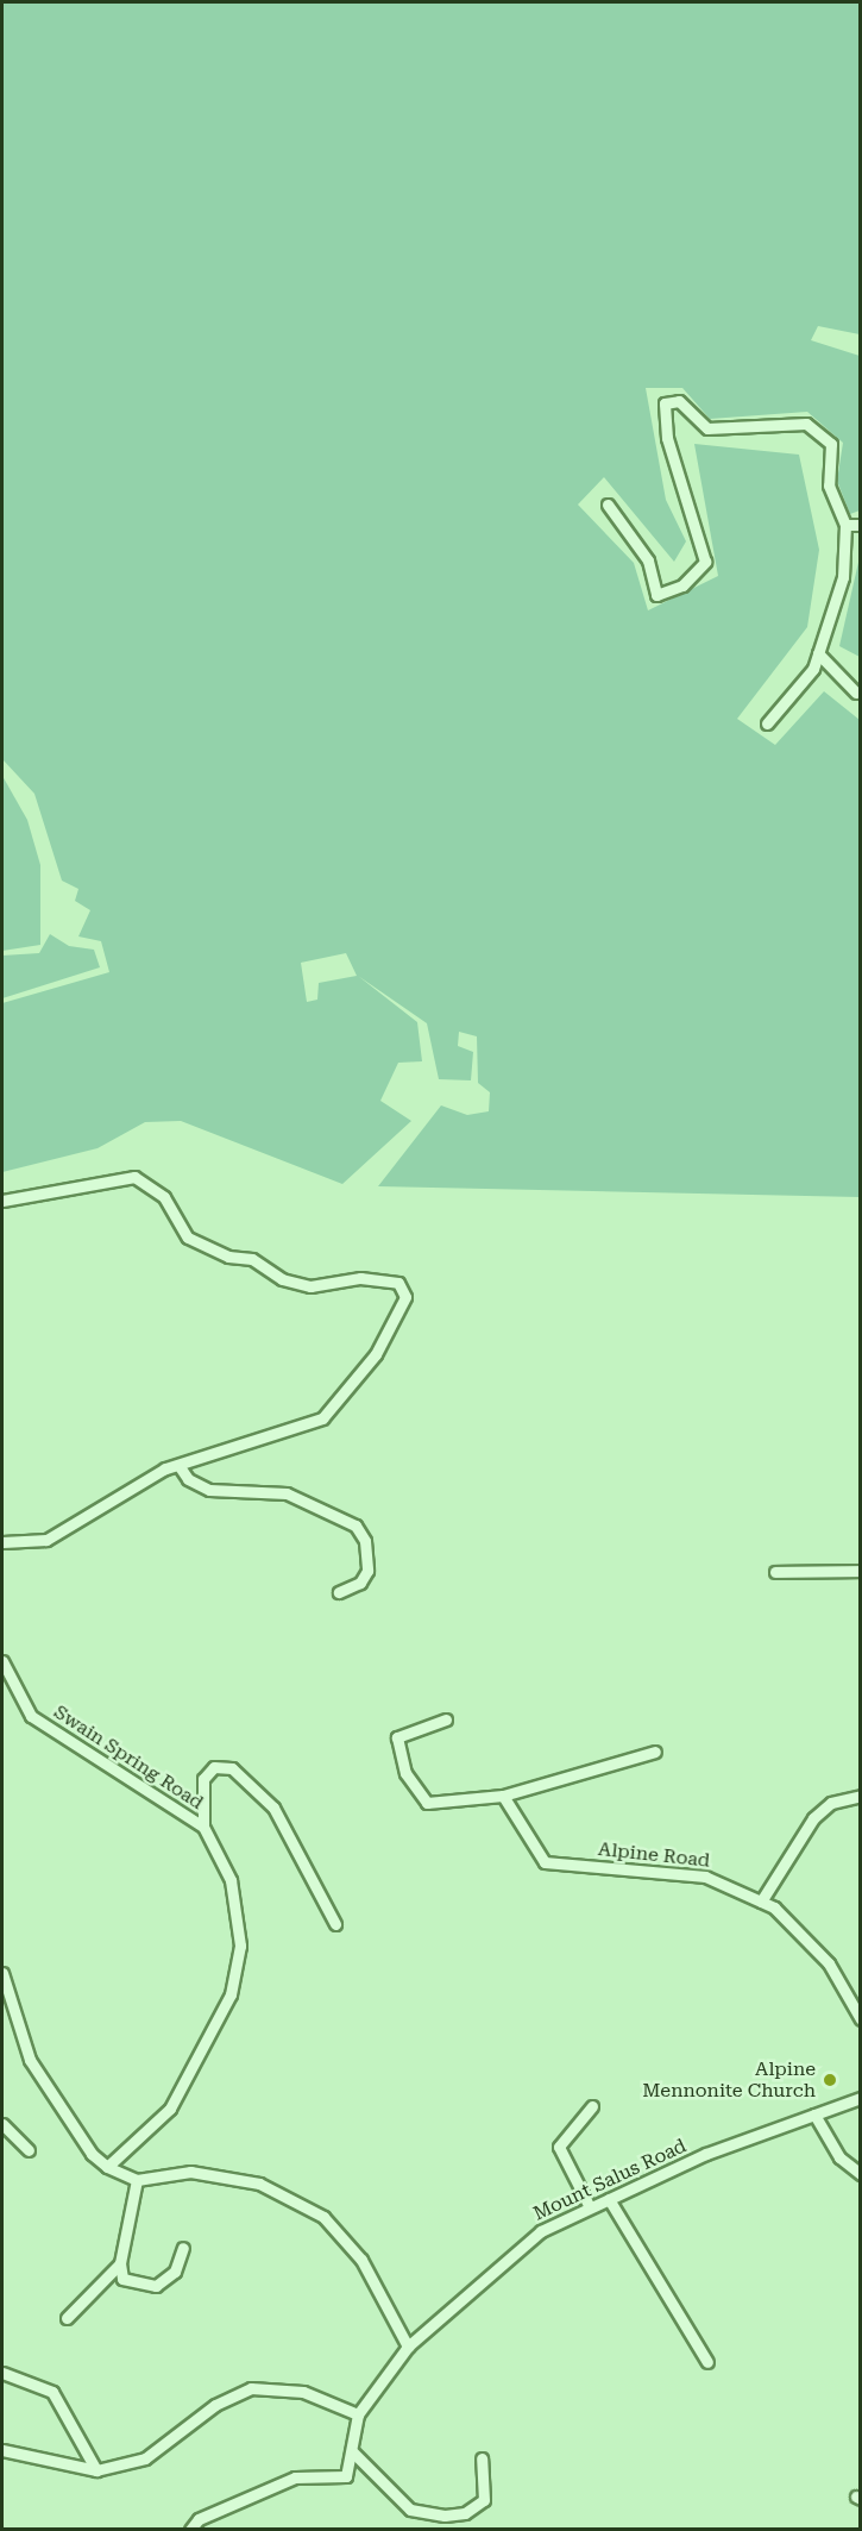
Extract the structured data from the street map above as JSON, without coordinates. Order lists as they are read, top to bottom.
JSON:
{
  "streets": {
    "street": ["Swain Spring Road", "Alpine Road", "Mount Salus Road"]
  },
  "places": ["Alpine Mennonite Church"]
}
